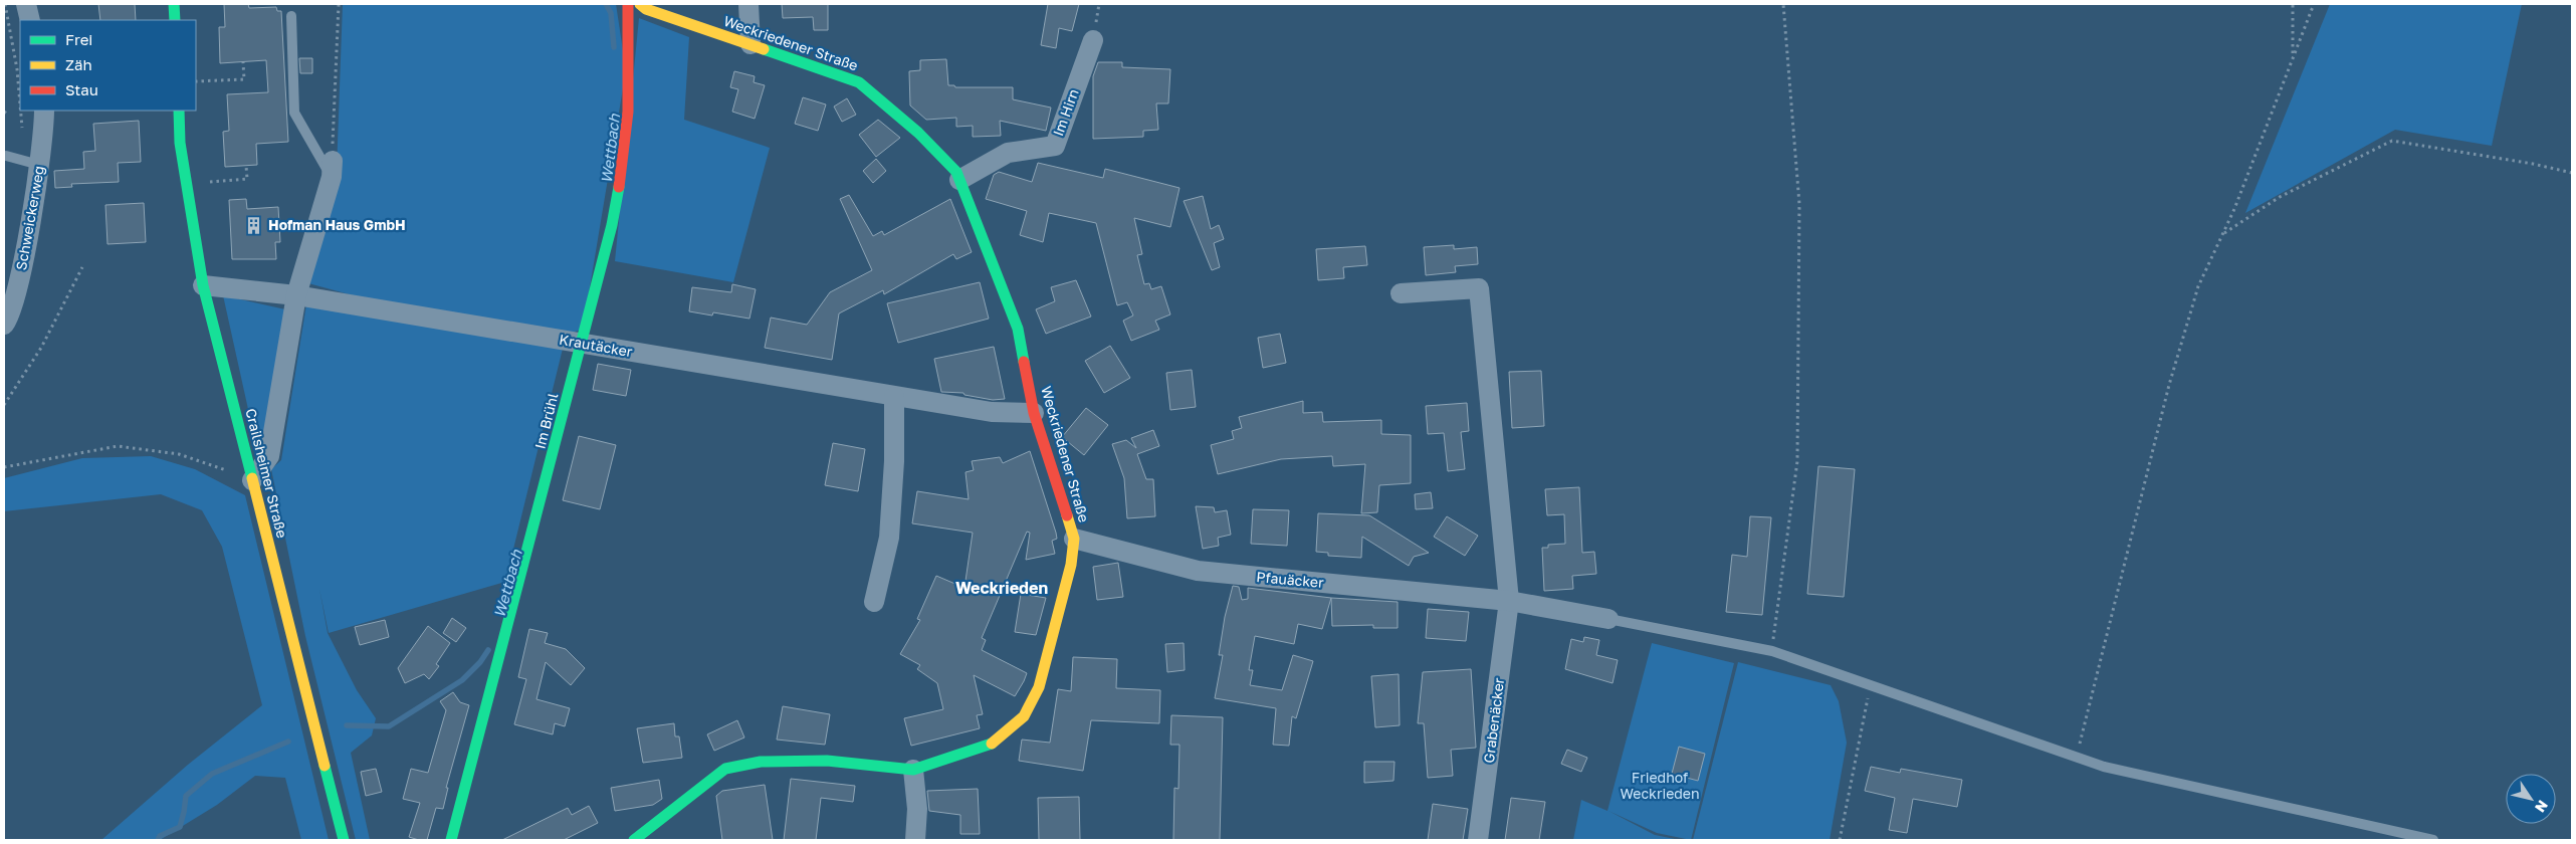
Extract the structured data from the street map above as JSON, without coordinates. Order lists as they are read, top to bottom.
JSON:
{
  "streets": {
    "street": [
      "Weckriedener Straße",
      "Im Hirn",
      "Schweickerweg",
      "Krautäcker",
      "Im Brühl",
      "Crailsheimer Straße",
      "Pfauäcker",
      "Grabenäcker"
    ]
  },
  "crossings": [
    ["Weckriedener Straße", "Im Hirn"],
    ["Weckriedener Straße", "Krautäcker"],
    ["Weckriedener Straße", "Pfauäcker"],
    ["Krautäcker", "Im Brühl"],
    ["Krautäcker", "Crailsheimer Straße"],
    ["Pfauäcker", "Grabenäcker"]
  ],
  "districts": ["Weckrieden"],
  "water": ["Wettbach"],
  "parks": ["Friedhof Weckrieden"],
  "places": {
    "building": ["Hofman Haus GmbH"]
  },
  "legend": ["Frei", "Zäh", "Stau"],
  "north": "bottom right"
}
